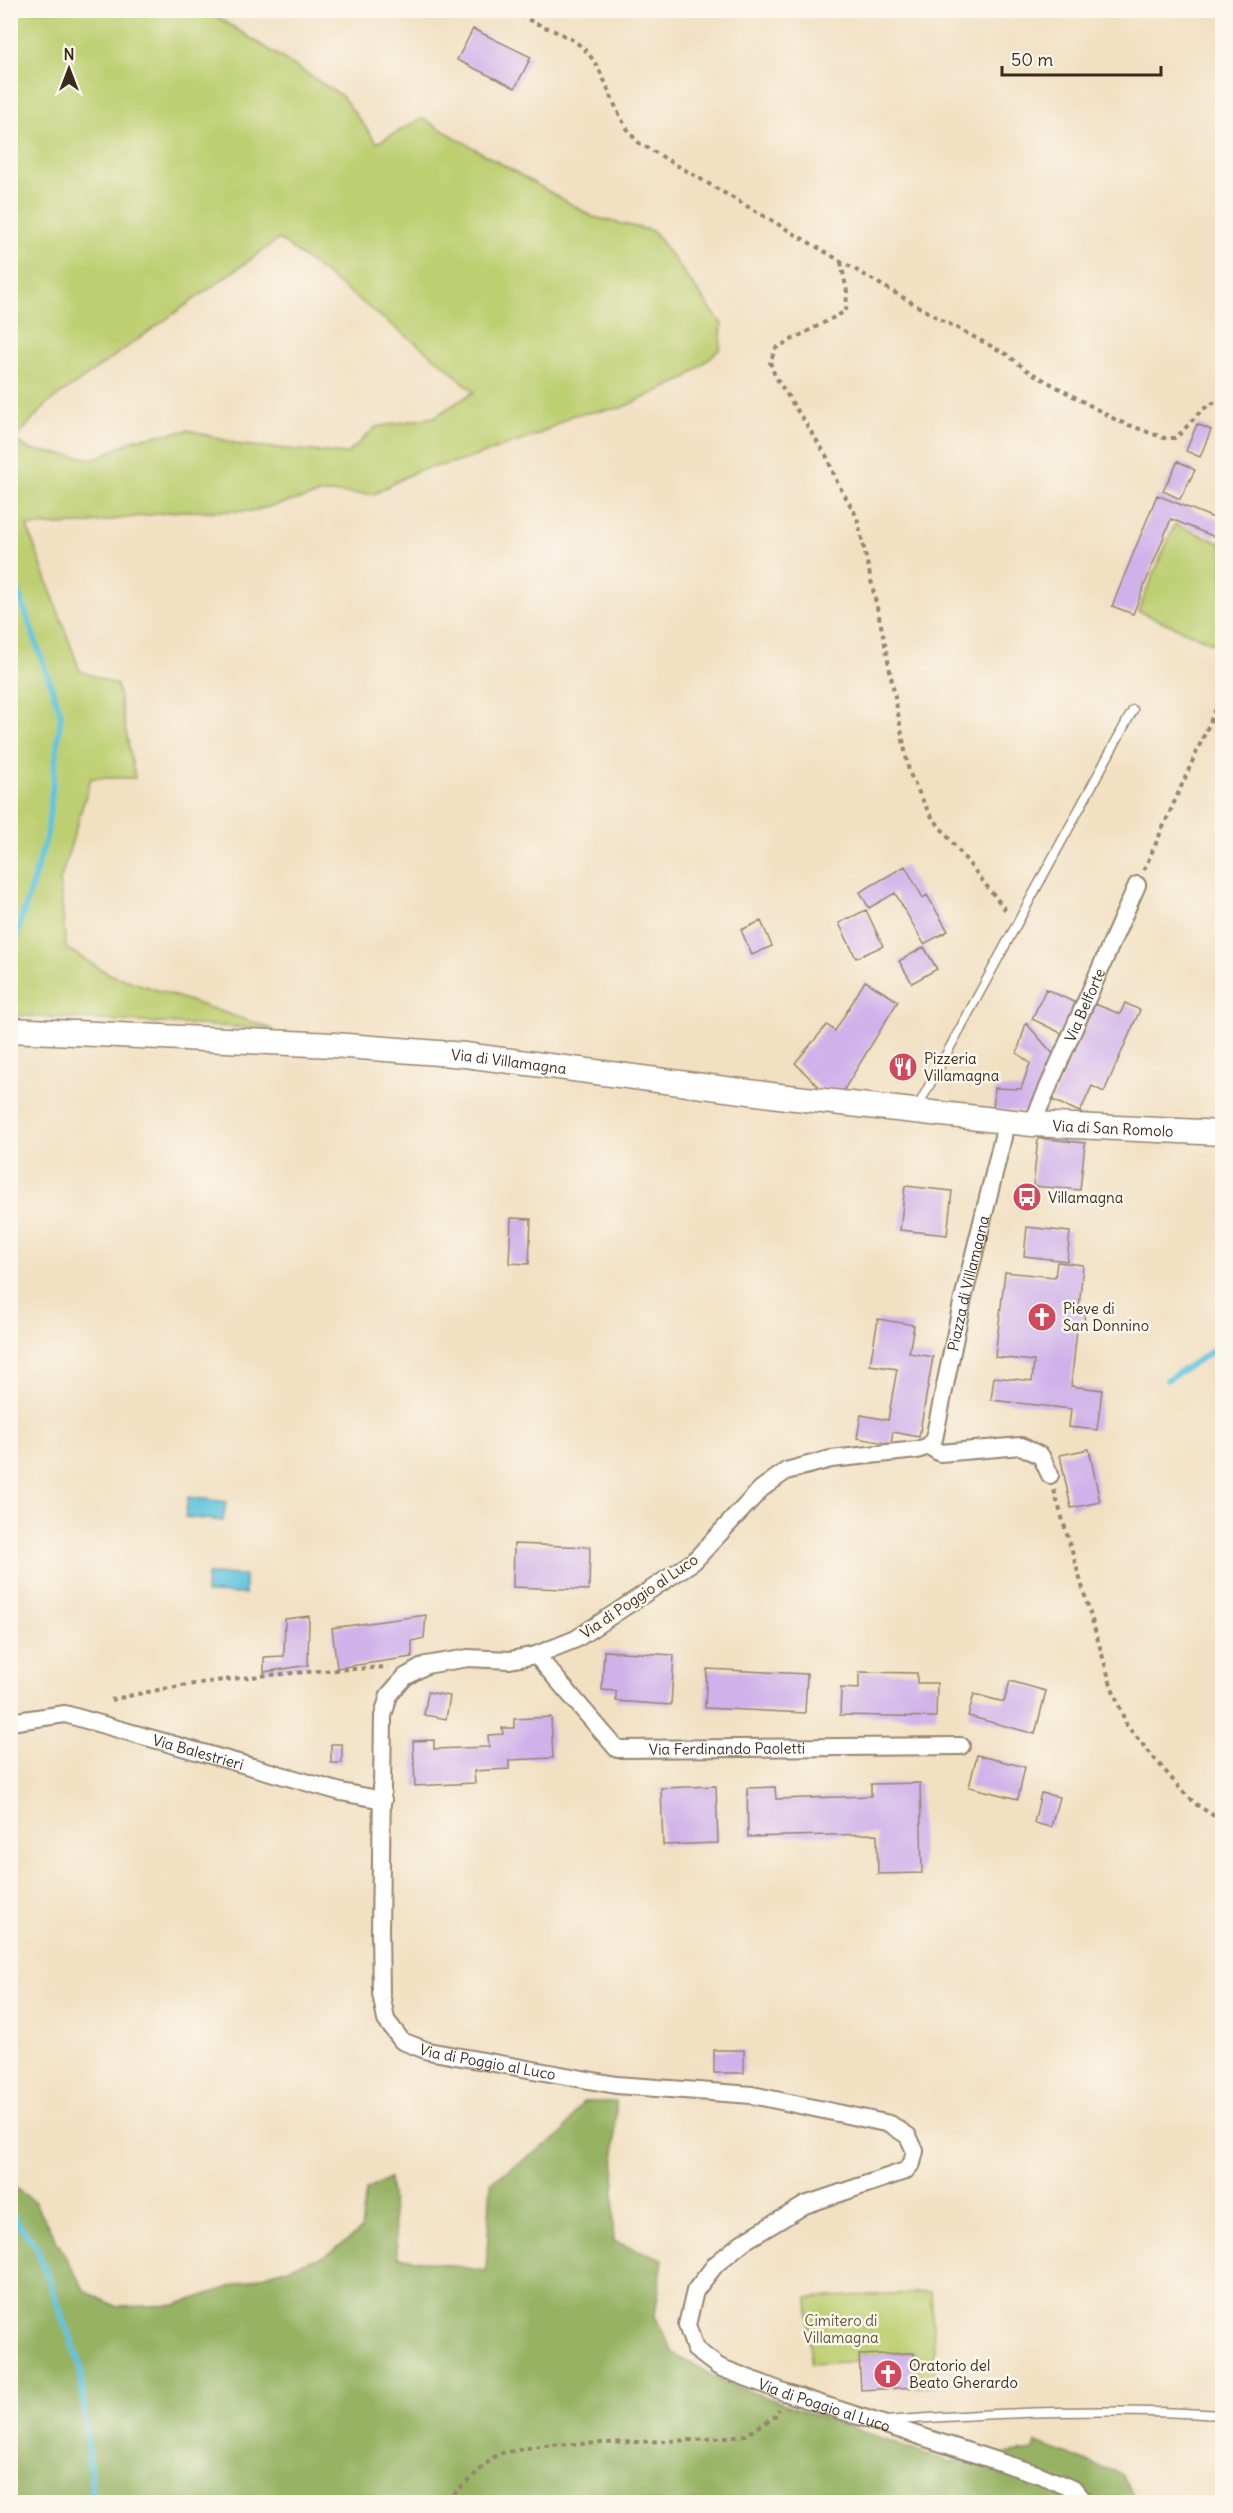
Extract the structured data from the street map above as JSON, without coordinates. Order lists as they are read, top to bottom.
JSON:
{
  "streets": {
    "street": [
      "Via Belforte",
      "Via di Villamagna",
      "Via di San Romolo",
      "Piazza di Villamagna",
      "Via di Poggio al Luco",
      "Via Ferdinando Paoletti",
      "Via Balestrieri"
    ]
  },
  "crossings": [
    ["Via Belforte", "Via di San Romolo"],
    ["Via di Villamagna", "Via di San Romolo"],
    ["Via di Villamagna", "Piazza di Villamagna"],
    ["Via di San Romolo", "Piazza di Villamagna"],
    ["Piazza di Villamagna", "Via di Poggio al Luco"],
    ["Via di Poggio al Luco", "Via Ferdinando Paoletti"],
    ["Via di Poggio al Luco", "Via Balestrieri"]
  ],
  "parks": ["Cimitero di Villamagna"],
  "places": {
    "restaurant": ["Pizzeria Villamagna"],
    "bus stop": ["Villamagna"],
    "church": ["Pieve di San Donnino", "Oratorio del Beato Gherardo"]
  },
  "scale_bar": "50 m",
  "north": "top"
}
